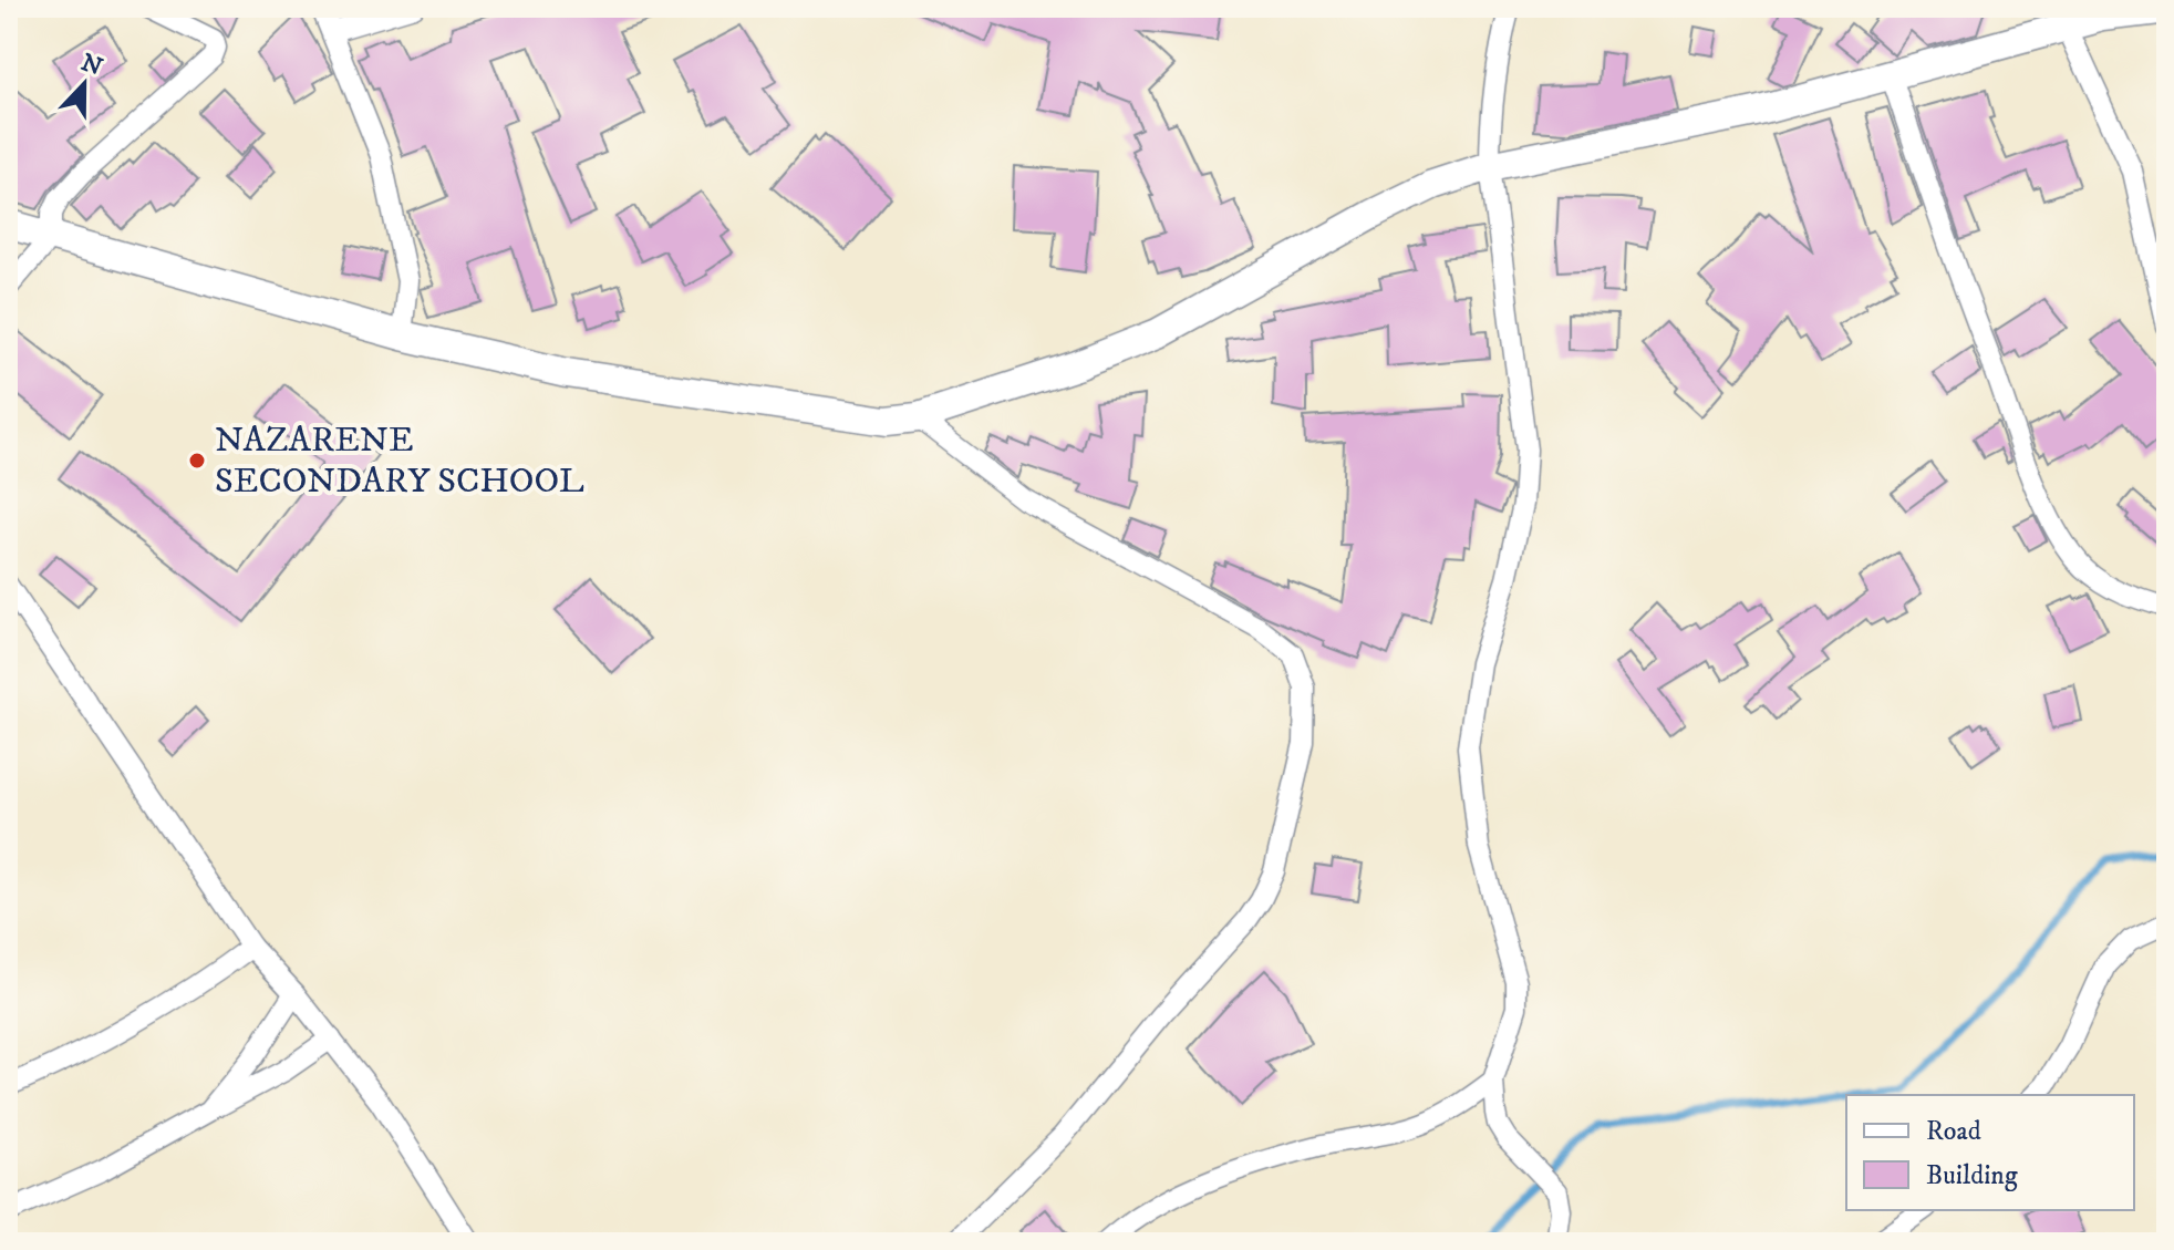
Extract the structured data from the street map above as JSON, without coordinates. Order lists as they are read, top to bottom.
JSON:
{
  "places": ["NAZARENE SECONDARY SCHOOL"],
  "legend": ["Road", "Building"],
  "north": "top"
}
